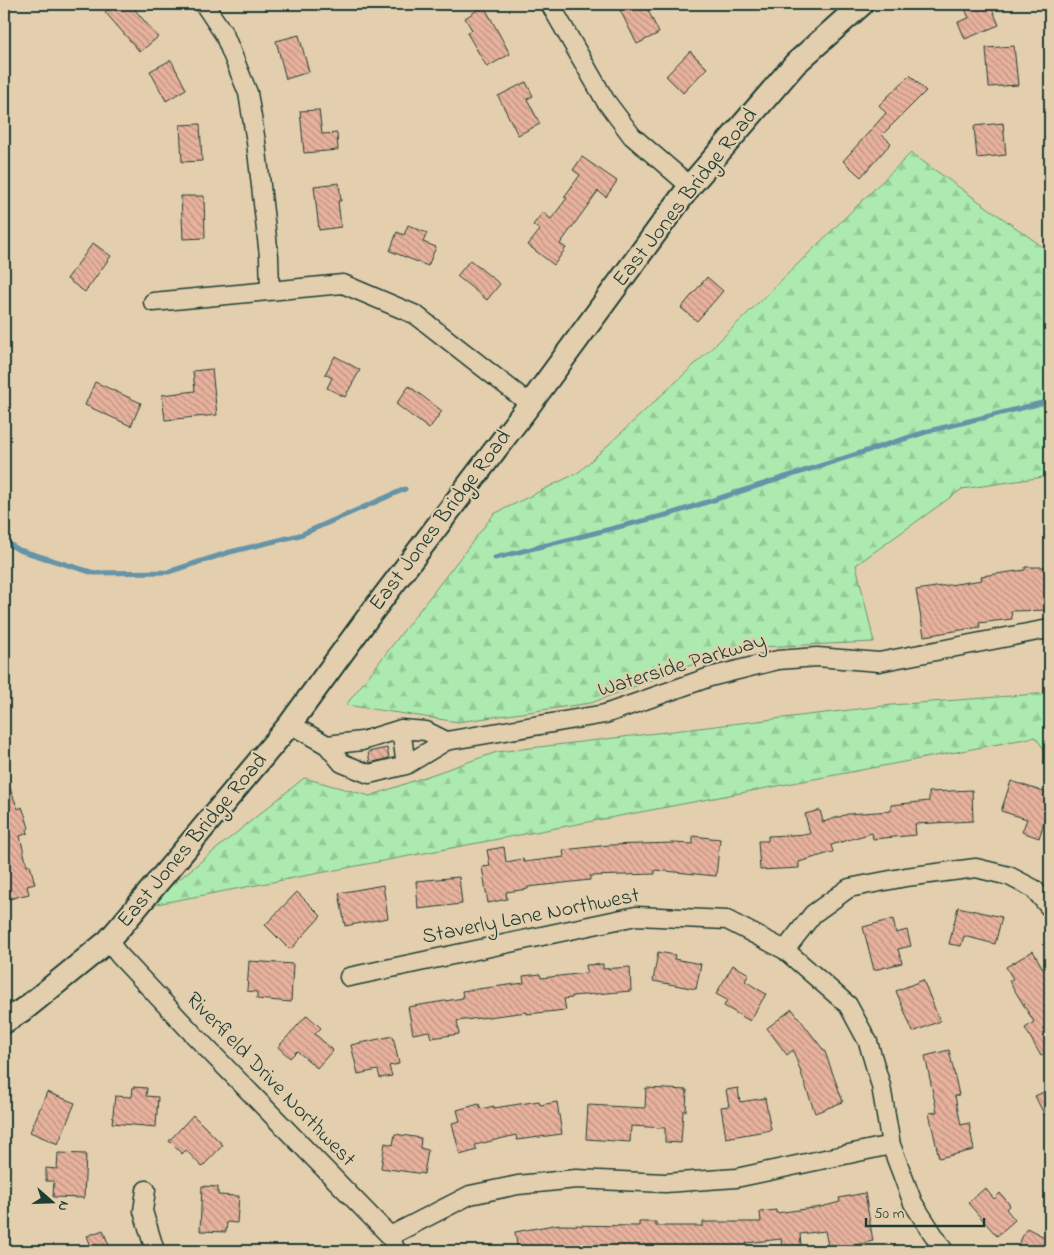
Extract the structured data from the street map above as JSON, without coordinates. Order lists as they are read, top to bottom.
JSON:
{
  "streets": {
    "street": [
      "East Jones Bridge Road",
      "Waterside Parkway",
      "Staverly Lane Northwest",
      "Riverfield Drive Northwest"
    ]
  },
  "crossings": [
    ["East Jones Bridge Road", "Waterside Parkway"],
    ["East Jones Bridge Road", "Riverfield Drive Northwest"]
  ],
  "scale_bar": "50 m",
  "north": "right"
}
